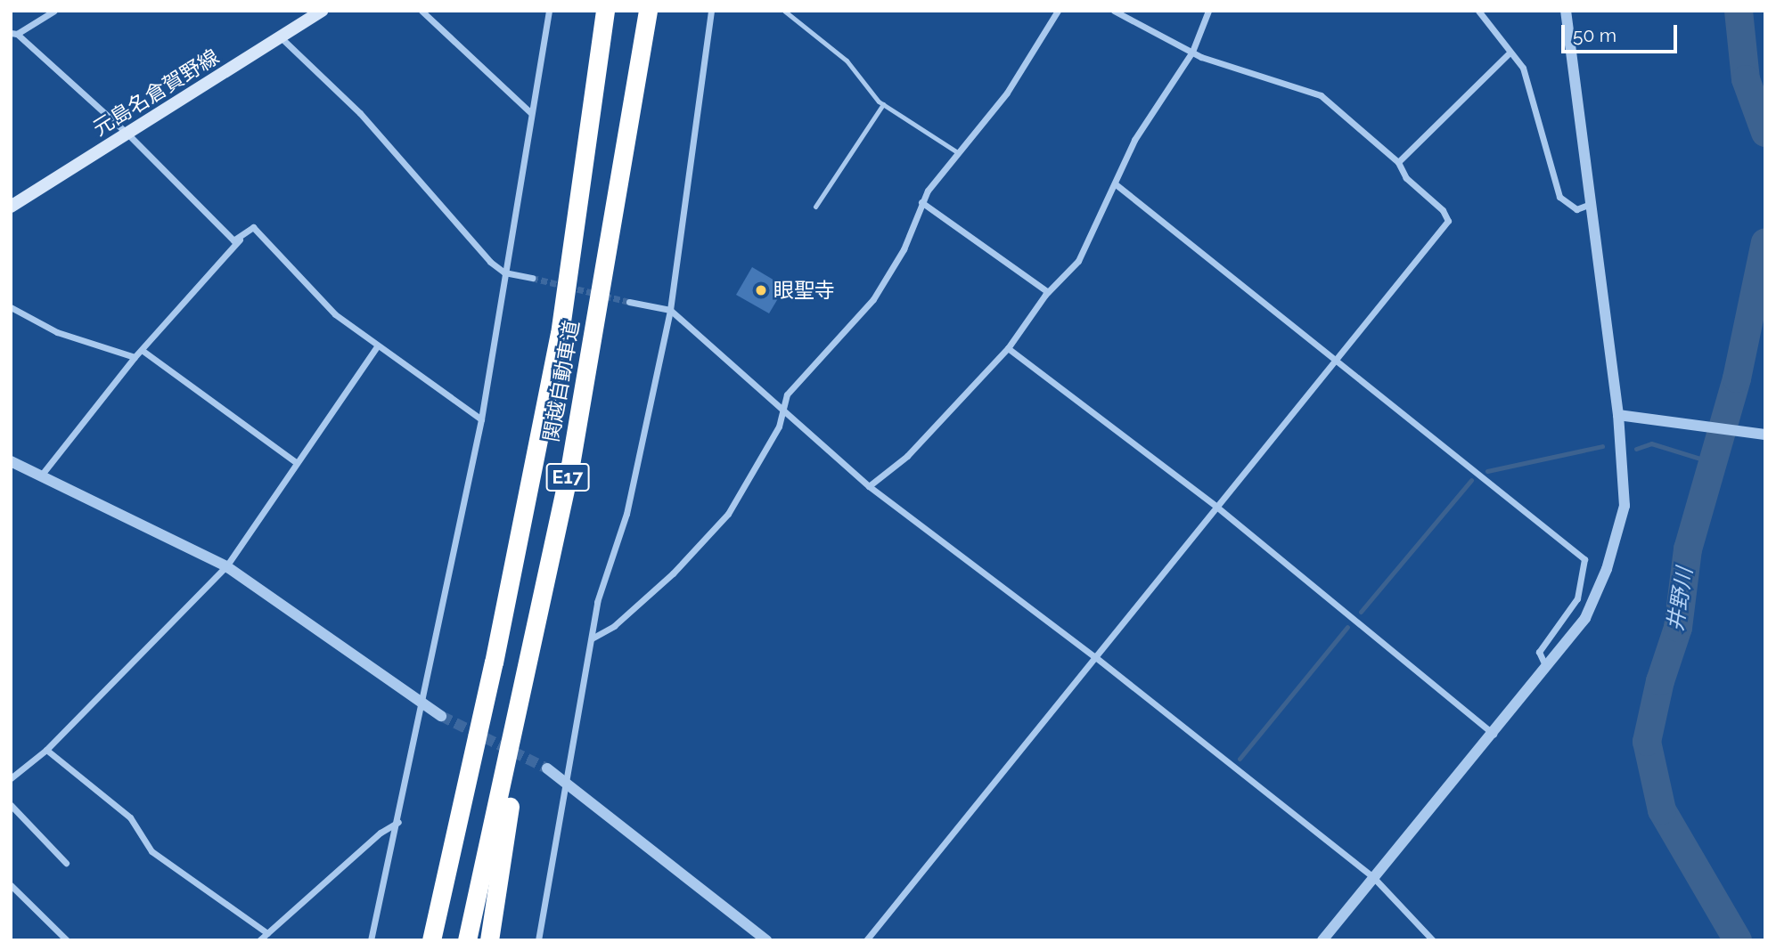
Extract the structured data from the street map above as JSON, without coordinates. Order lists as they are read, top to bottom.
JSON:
{
  "streets": {
    "highway": ["関越自動車道", "E17"],
    "main road": ["元島名倉賀野線"]
  },
  "water": ["井野川"],
  "places": ["眼聖寺"],
  "scale_bar": "50 m"
}
